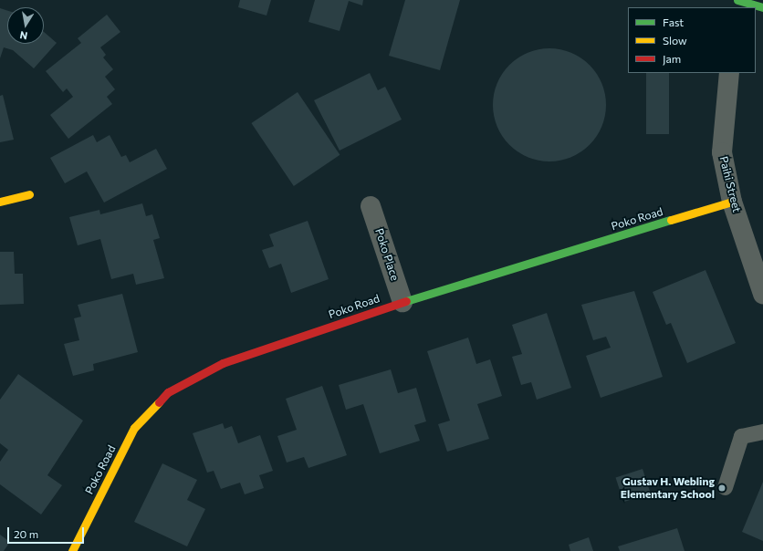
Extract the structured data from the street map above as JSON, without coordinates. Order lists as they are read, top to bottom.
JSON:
{
  "streets": {
    "street": ["Paihi Street", "Poko Road", "Poko Place"]
  },
  "crossings": [
    ["Paihi Street", "Poko Road"],
    ["Poko Road", "Poko Place"]
  ],
  "places": ["Gustav H. Webling Elementary School"],
  "legend": ["Fast", "Slow", "Jam"],
  "scale_bar": "20 m",
  "north": "bottom"
}
